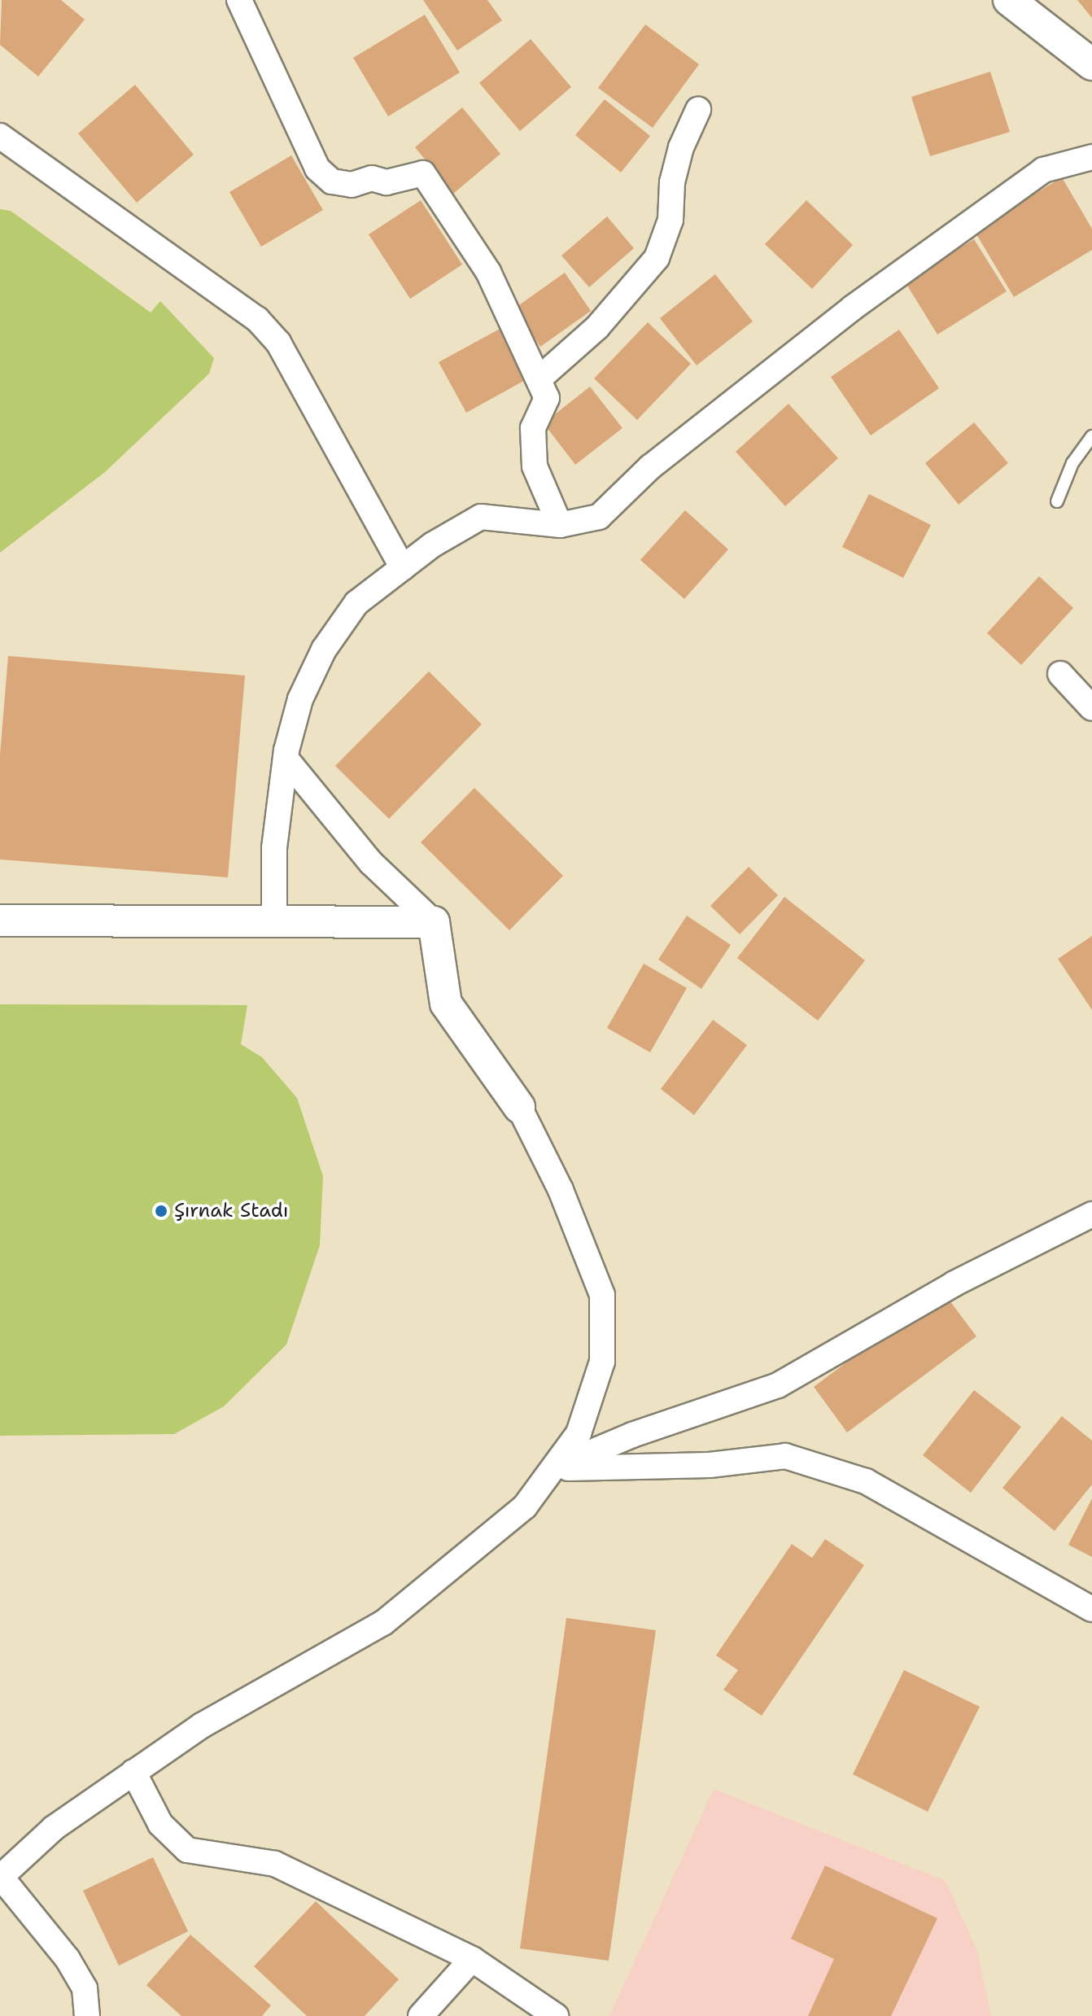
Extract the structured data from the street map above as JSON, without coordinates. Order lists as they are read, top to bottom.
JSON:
{
  "places": ["Şırnak Stadı"]
}
